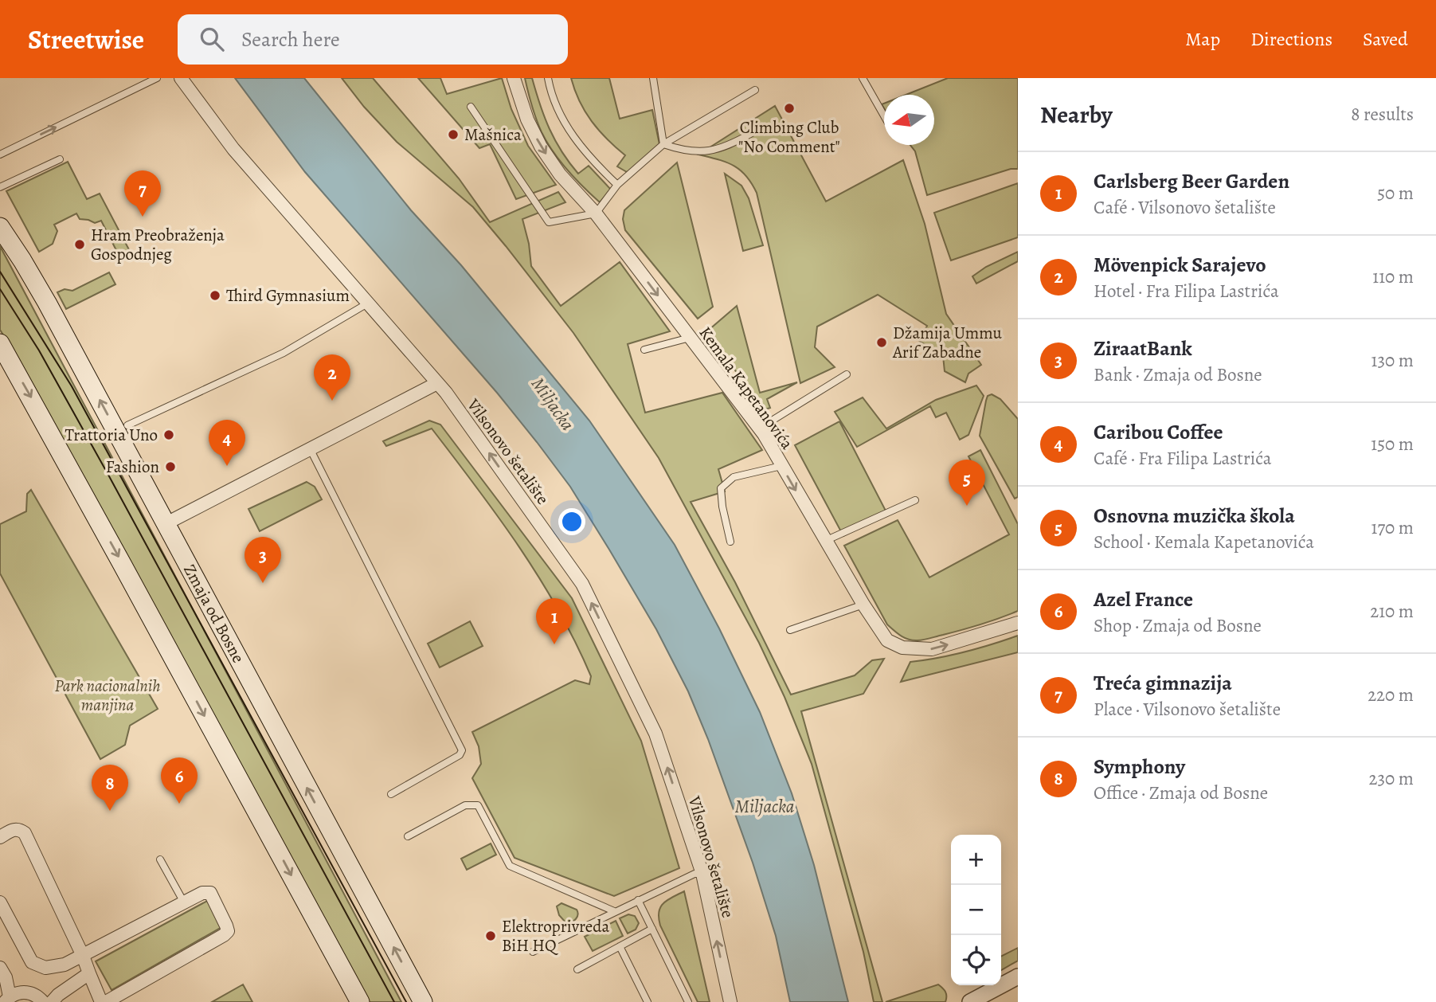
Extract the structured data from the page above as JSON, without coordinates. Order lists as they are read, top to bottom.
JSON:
{
  "streets": {
    "main road": ["Zmaja od Bosne"],
    "street": ["Kemala Kapetanovića", "Vilsonovo šetalište"]
  },
  "one_way": ["Kemala Kapetanovića", "Vilsonovo šetalište"],
  "water": ["Miljacka"],
  "parks": ["Park nacionalnih manjina"],
  "places": [
    "Climbing Club \"No Comment\"",
    "Mašnica",
    "Hram Preobraženja Gospodnjeg",
    "Third Gymnasium",
    "Džamija Ummu Arif Zabadne",
    "Trattoria Uno",
    "Fashion",
    "Elektroprivreda BiH HQ"
  ],
  "north": "left",
  "page": {
    "header": "Streetwise",
    "search": "Search here",
    "nav": ["Map", "Directions", "Saved"],
    "heading": ["Nearby", "8 results"],
    "list": [
      {
        "mark": "1",
        "name": "Carlsberg Beer Garden",
        "note": "Café · Vilsonovo šetalište",
        "value": "50 m"
      },
      {
        "mark": "2",
        "name": "Mövenpick Sarajevo",
        "note": "Hotel · Fra Filipa Lastrića",
        "value": "110 m"
      },
      {
        "mark": "3",
        "name": "ZiraatBank",
        "note": "Bank · Zmaja od Bosne",
        "value": "130 m"
      },
      {
        "mark": "4",
        "name": "Caribou Coffee",
        "note": "Café · Fra Filipa Lastrića",
        "value": "150 m"
      },
      {
        "mark": "5",
        "name": "Osnovna muzička škola",
        "note": "School · Kemala Kapetanovića",
        "value": "170 m"
      },
      {
        "mark": "6",
        "name": "Azel France",
        "note": "Shop · Zmaja od Bosne",
        "value": "210 m"
      },
      {
        "mark": "7",
        "name": "Treća gimnazija",
        "note": "Place · Vilsonovo šetalište",
        "value": "220 m"
      },
      {
        "mark": "8",
        "name": "Symphony",
        "note": "Office · Zmaja od Bosne",
        "value": "230 m"
      }
    ],
    "pins": [
      "7",
      "2",
      "4",
      "5",
      "3",
      "1",
      "6",
      "8"
    ],
    "map_buttons": ["+", "−"]
  }
}
